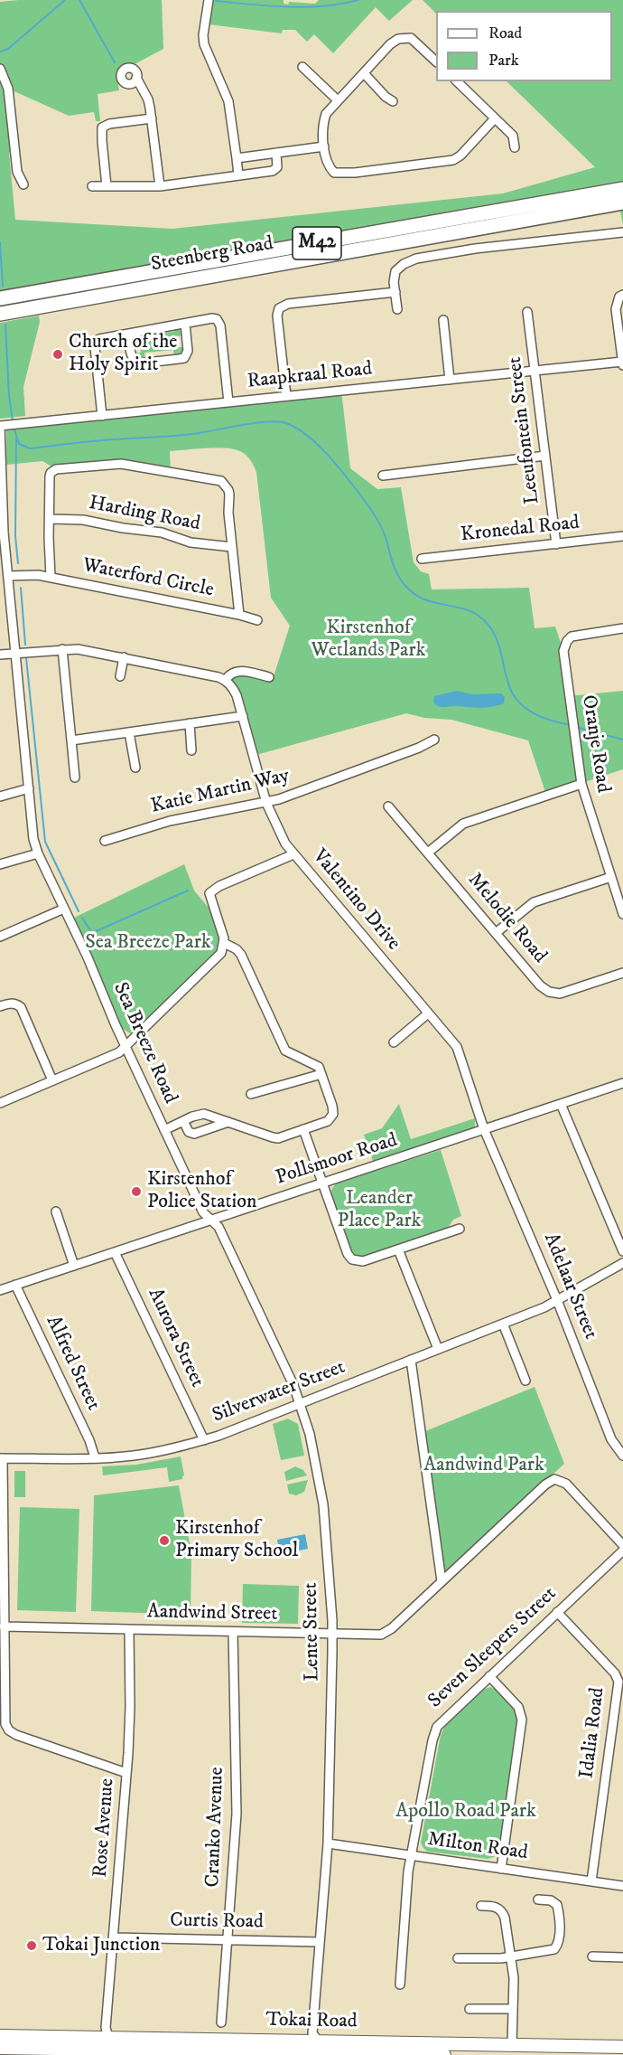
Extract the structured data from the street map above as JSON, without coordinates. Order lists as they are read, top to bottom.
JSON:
{
  "streets": {
    "main road": ["M42", "Steenberg Road", "Tokai Road"],
    "street": [
      "Raapkraal Road",
      "Leeufontein Street",
      "Harding Road",
      "Kronedal Road",
      "Waterford Circle",
      "Oranje Road",
      "Katie Martin Way",
      "Valentino Drive",
      "Melodie Road",
      "Sea Breeze Road",
      "Pollsmoor Road",
      "Adelaar Street",
      "Aurora Street",
      "Alfred Street",
      "Silverwater Street",
      "Aandwind Street",
      "Lente Street",
      "Seven Sleepers Street",
      "Idalia Road",
      "Cranko Avenue",
      "Rose Avenue",
      "Milton Road",
      "Curtis Road"
    ]
  },
  "crossings": [
    ["Raapkraal Road", "Leeufontein Street"],
    ["Raapkraal Road", "Sea Breeze Road"],
    ["Leeufontein Street", "Kronedal Road"],
    ["Harding Road", "Waterford Circle"],
    ["Waterford Circle", "Sea Breeze Road"],
    ["Katie Martin Way", "Valentino Drive"],
    ["Valentino Drive", "Pollsmoor Road"],
    ["Valentino Drive", "Adelaar Street"],
    ["Sea Breeze Road", "Pollsmoor Road"],
    ["Sea Breeze Road", "Lente Street"],
    ["Pollsmoor Road", "Adelaar Street"],
    ["Pollsmoor Road", "Aurora Street"],
    ["Pollsmoor Road", "Alfred Street"],
    ["Pollsmoor Road", "Lente Street"],
    ["Adelaar Street", "Silverwater Street"],
    ["Aurora Street", "Silverwater Street"],
    ["Alfred Street", "Silverwater Street"],
    ["Silverwater Street", "Lente Street"],
    ["Aandwind Street", "Lente Street"],
    ["Aandwind Street", "Cranko Avenue"],
    ["Aandwind Street", "Rose Avenue"],
    ["Lente Street", "Milton Road"],
    ["Lente Street", "Curtis Road"],
    ["Lente Street", "Tokai Road"],
    ["Seven Sleepers Street", "Idalia Road"],
    ["Seven Sleepers Street", "Milton Road"],
    ["Idalia Road", "Milton Road"],
    ["Cranko Avenue", "Curtis Road"],
    ["Rose Avenue", "Curtis Road"],
    ["Rose Avenue", "Tokai Road"]
  ],
  "parks": [
    "Kirstenhof Wetlands Park",
    "Sea Breeze Park",
    "Leander Place Park",
    "Aandwind Park",
    "Apollo Road Park"
  ],
  "places": [
    "Church of the Holy Spirit",
    "Kirstenhof Police Station",
    "Kirstenhof Primary School",
    "Tokai Junction"
  ],
  "legend": ["Road", "Park"]
}
